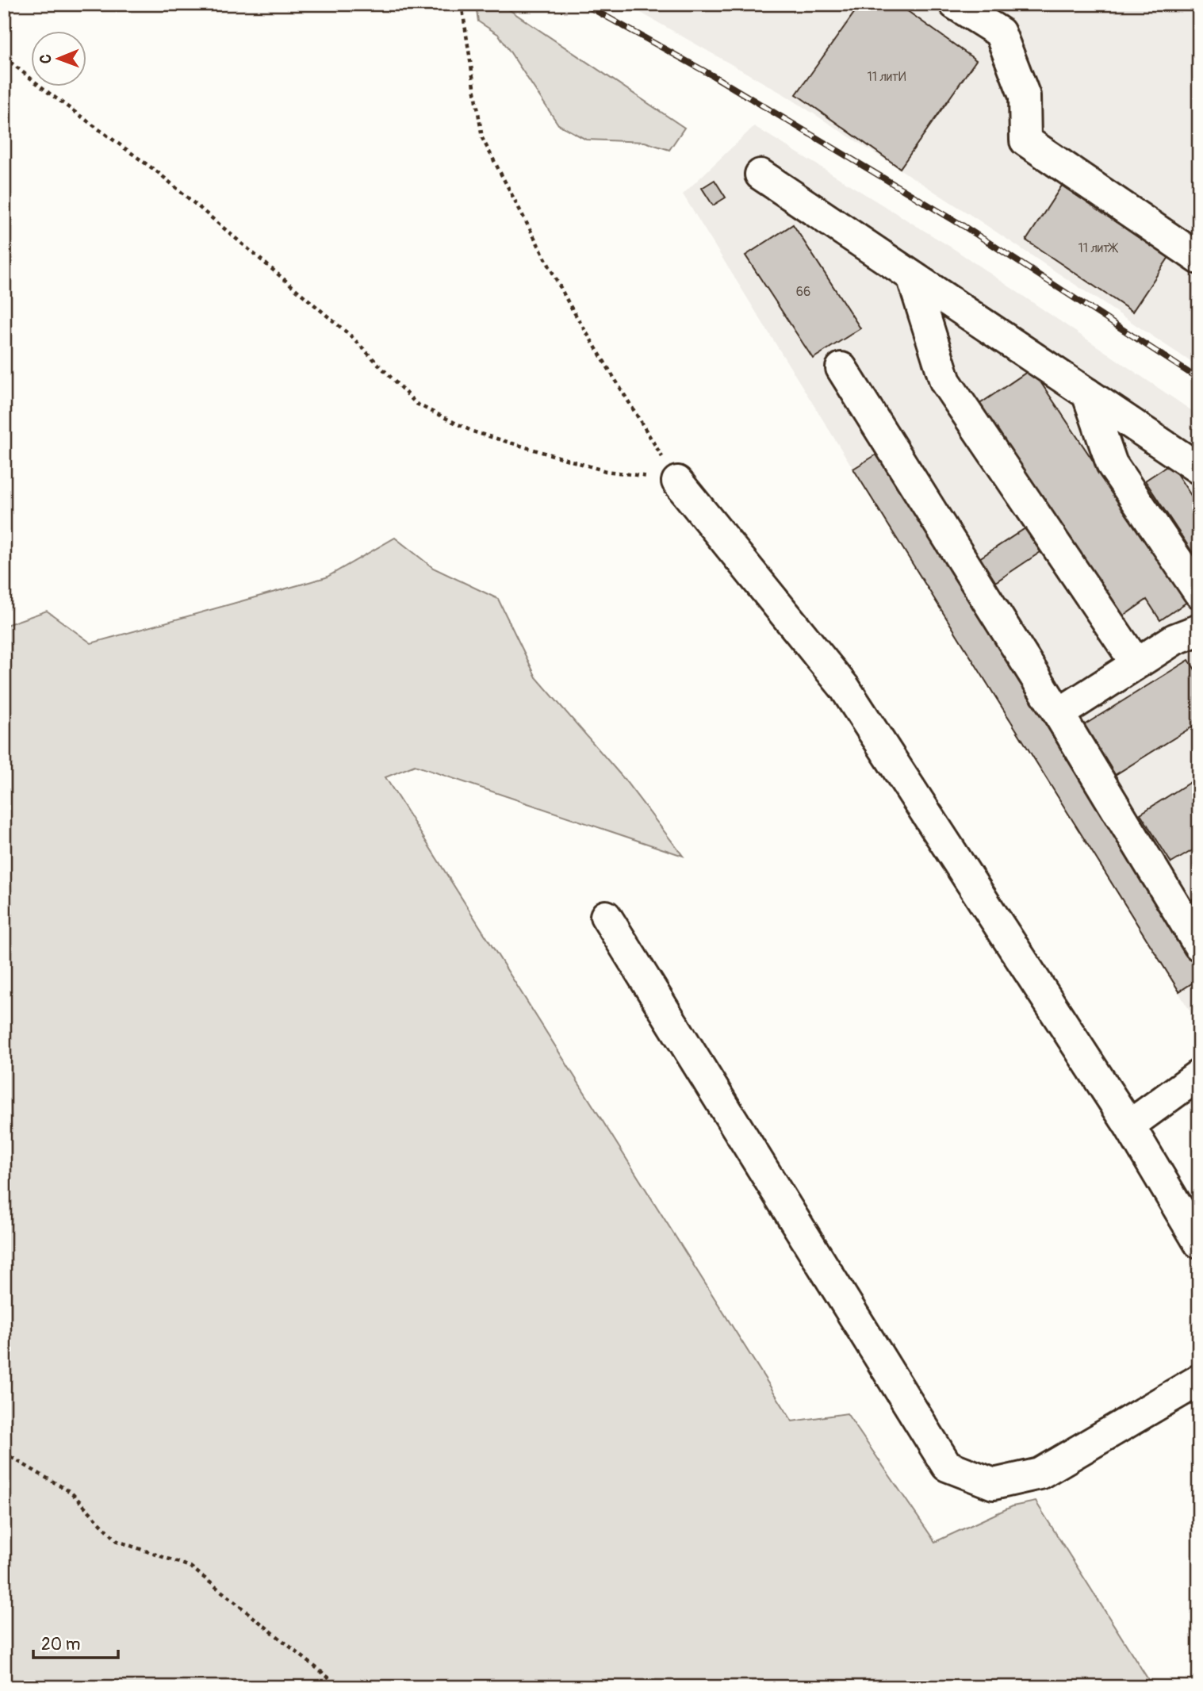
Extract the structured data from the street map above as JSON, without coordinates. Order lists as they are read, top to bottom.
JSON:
{
  "house_numbers": ["11 литИ", "11 литЖ", "66"],
  "scale_bar": "20 m",
  "north": "left"
}
